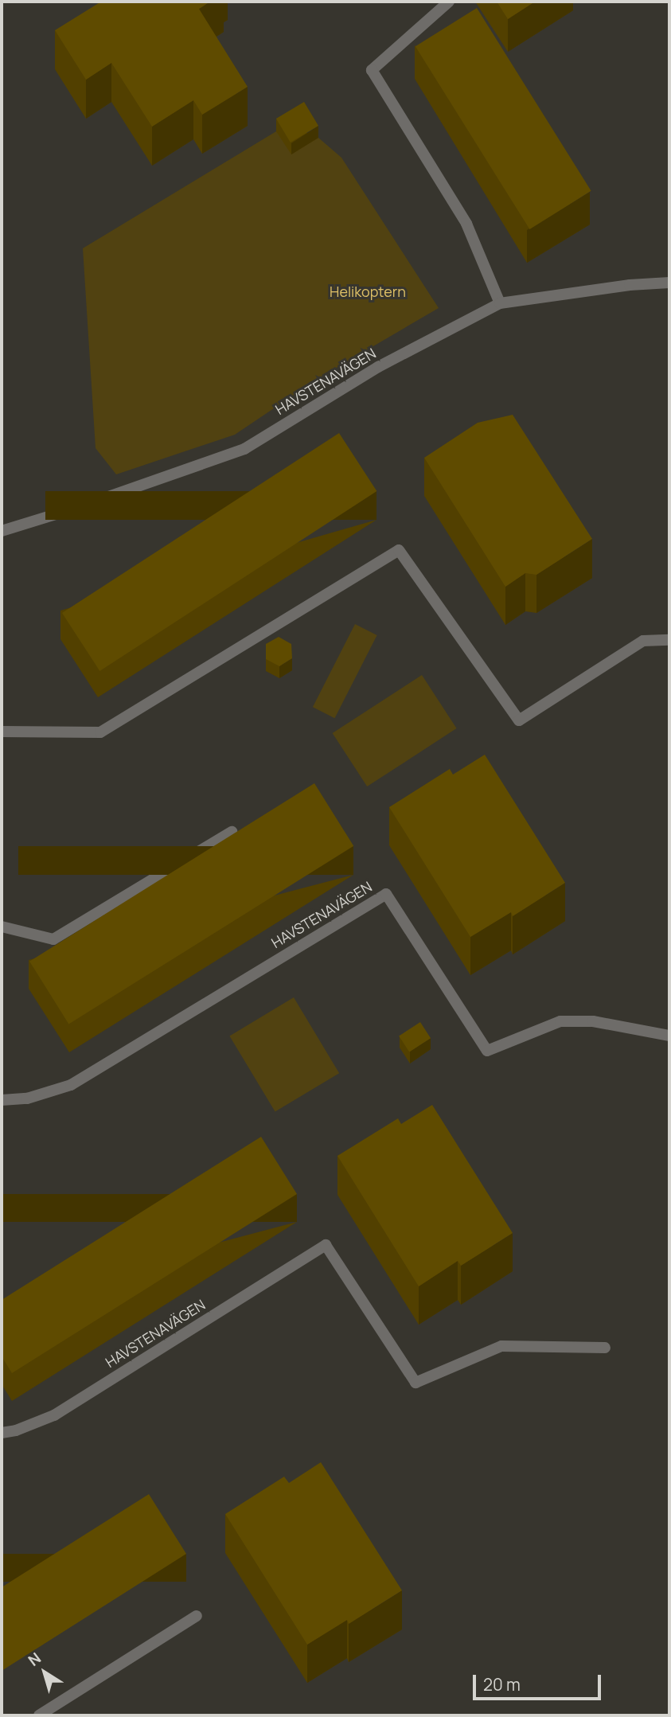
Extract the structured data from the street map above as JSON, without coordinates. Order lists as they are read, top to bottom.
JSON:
{
  "streets": {
    "street": ["HAVSTENAVÄGEN"]
  },
  "parks": ["Helikoptern"],
  "scale_bar": "20 m",
  "north": "top left"
}
